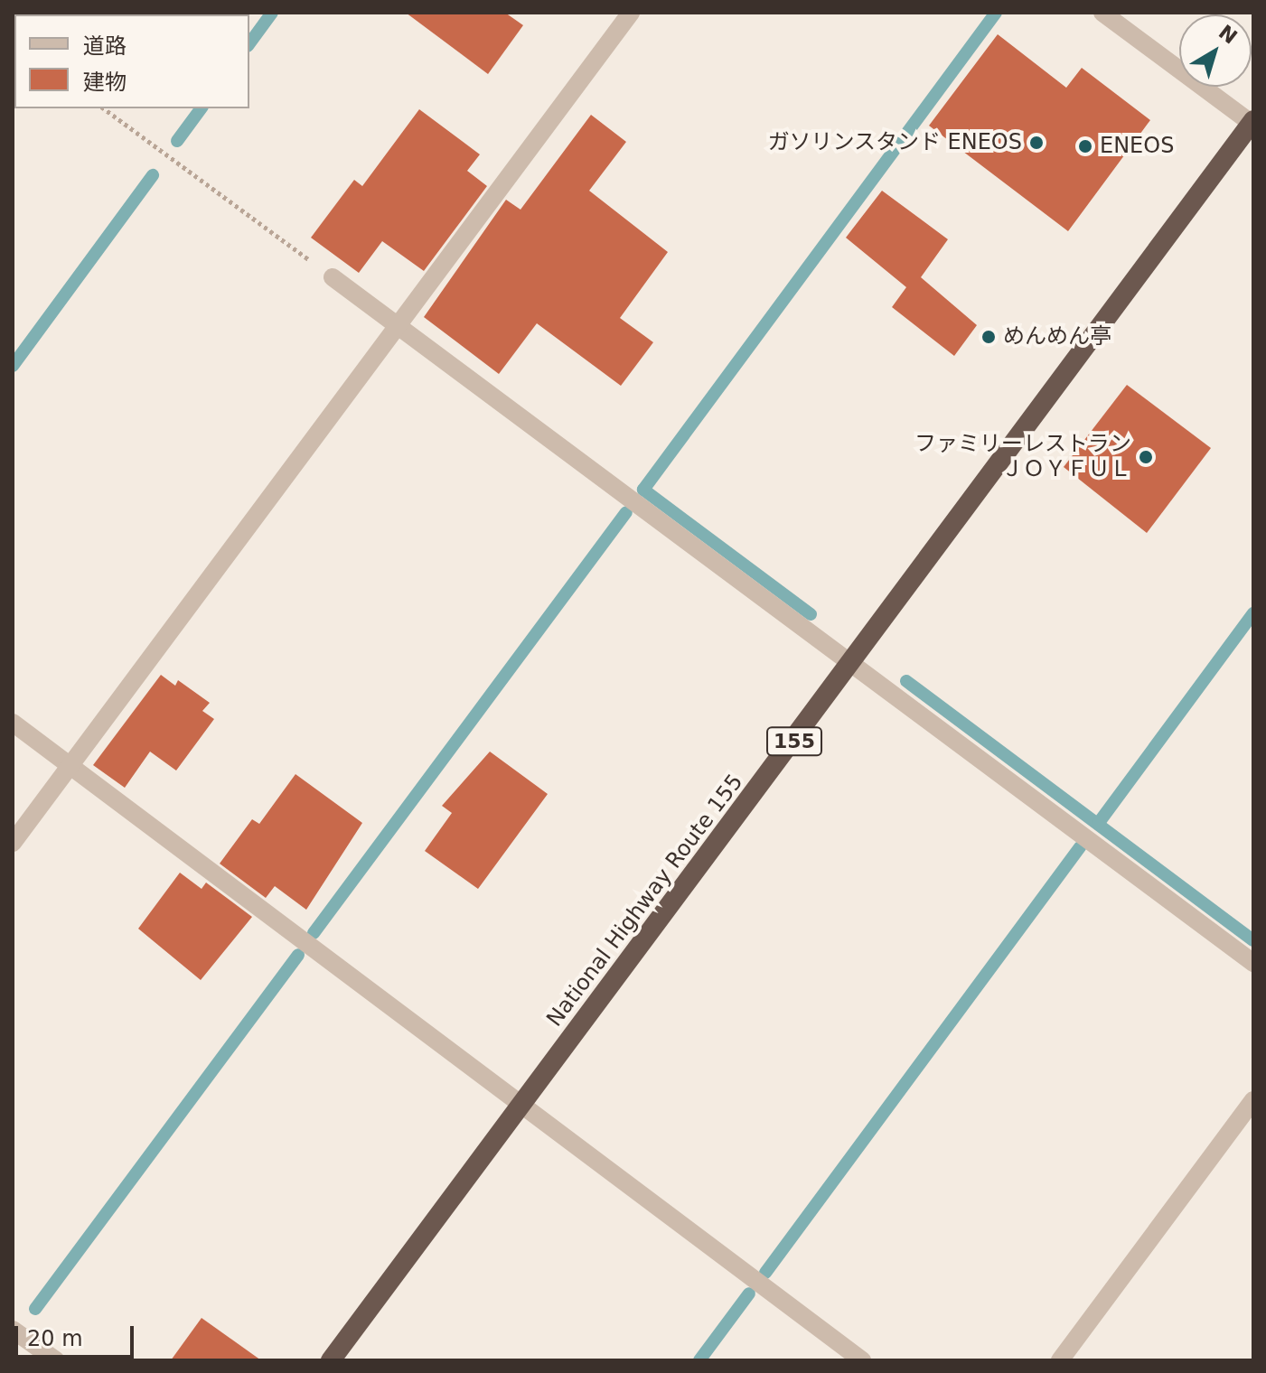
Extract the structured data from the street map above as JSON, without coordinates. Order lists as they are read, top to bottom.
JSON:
{
  "streets": {
    "highway": ["155", "National Highway Route 155"]
  },
  "places": [
    "ガソリンスタンド ENEOS",
    "ENEOS",
    "めんめん亭",
    "ファミリーレストラン ＪＯＹＦＵＬ"
  ],
  "legend": ["道路", "建物"],
  "scale_bar": "20 m",
  "north": "top right"
}
